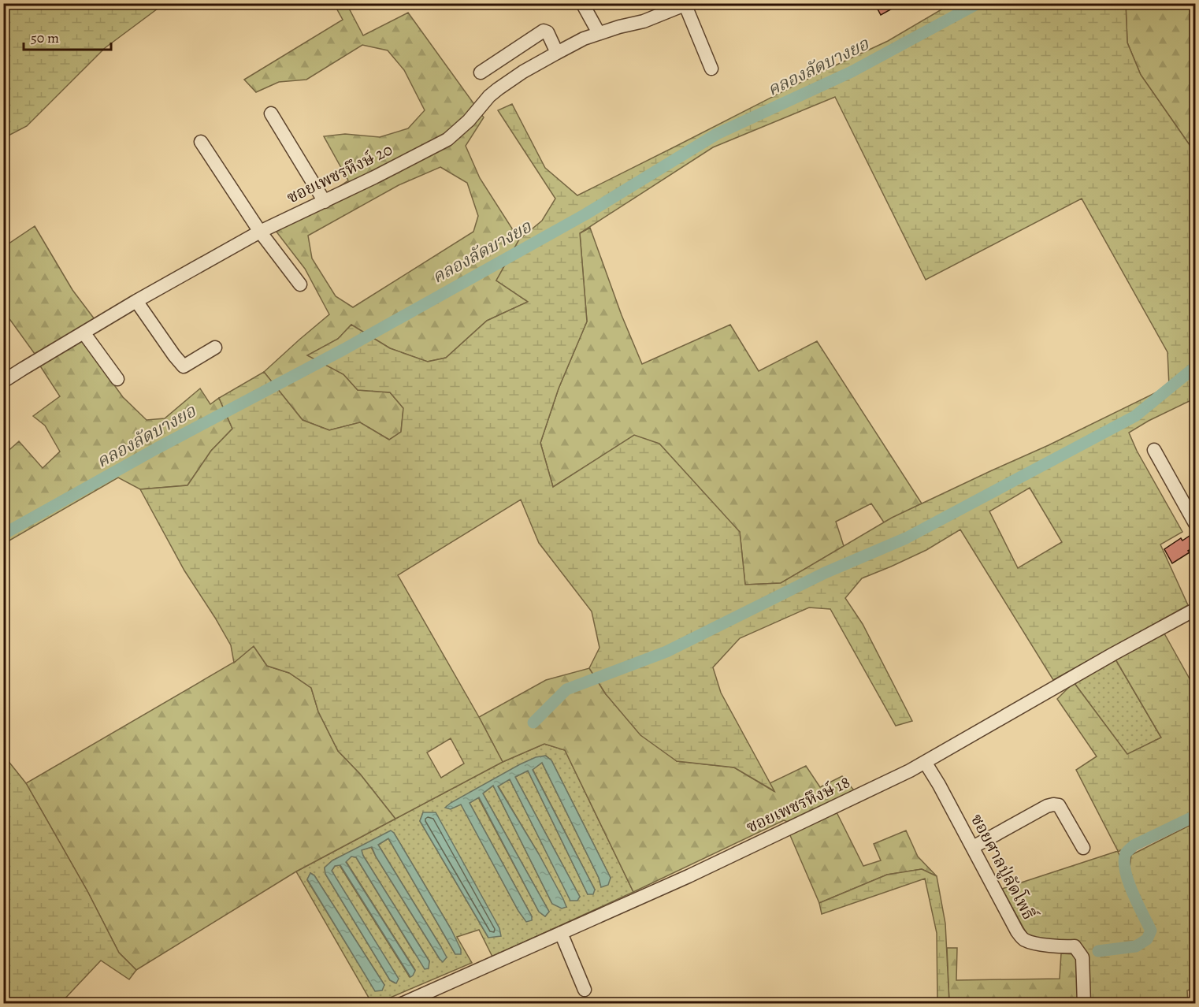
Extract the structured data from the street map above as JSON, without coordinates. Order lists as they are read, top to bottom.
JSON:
{
  "streets": {
    "street": ["ซอยเพชรหึงษ์ 20", "ซอยเพชรหึงษ์ 18", "ซอยศาลปู่ลัดโพธิ์"]
  },
  "crossings": [
    ["ซอยเพชรหึงษ์ 18", "ซอยศาลปู่ลัดโพธิ์"]
  ],
  "water": ["คลองลัดบางยอ"],
  "scale_bar": "50 m"
}
